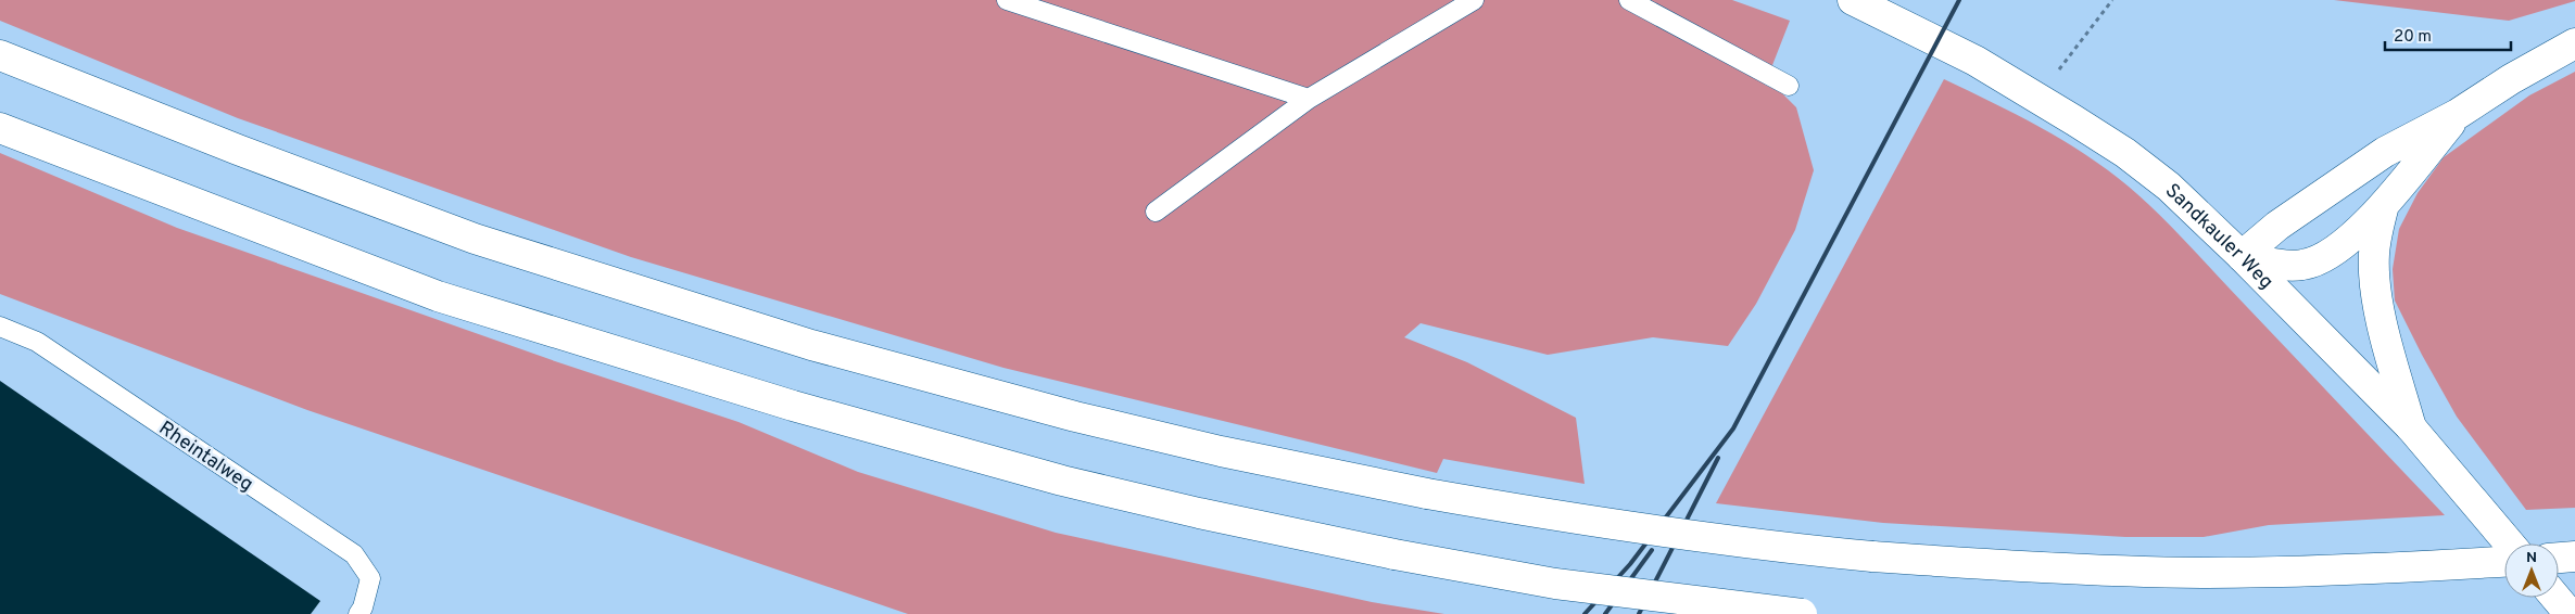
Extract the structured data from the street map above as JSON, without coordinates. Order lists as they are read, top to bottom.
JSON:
{
  "streets": {
    "main road": ["Sandkauler Weg"],
    "lane": ["Rheintalweg"]
  },
  "scale_bar": "20 m",
  "north": "top"
}
